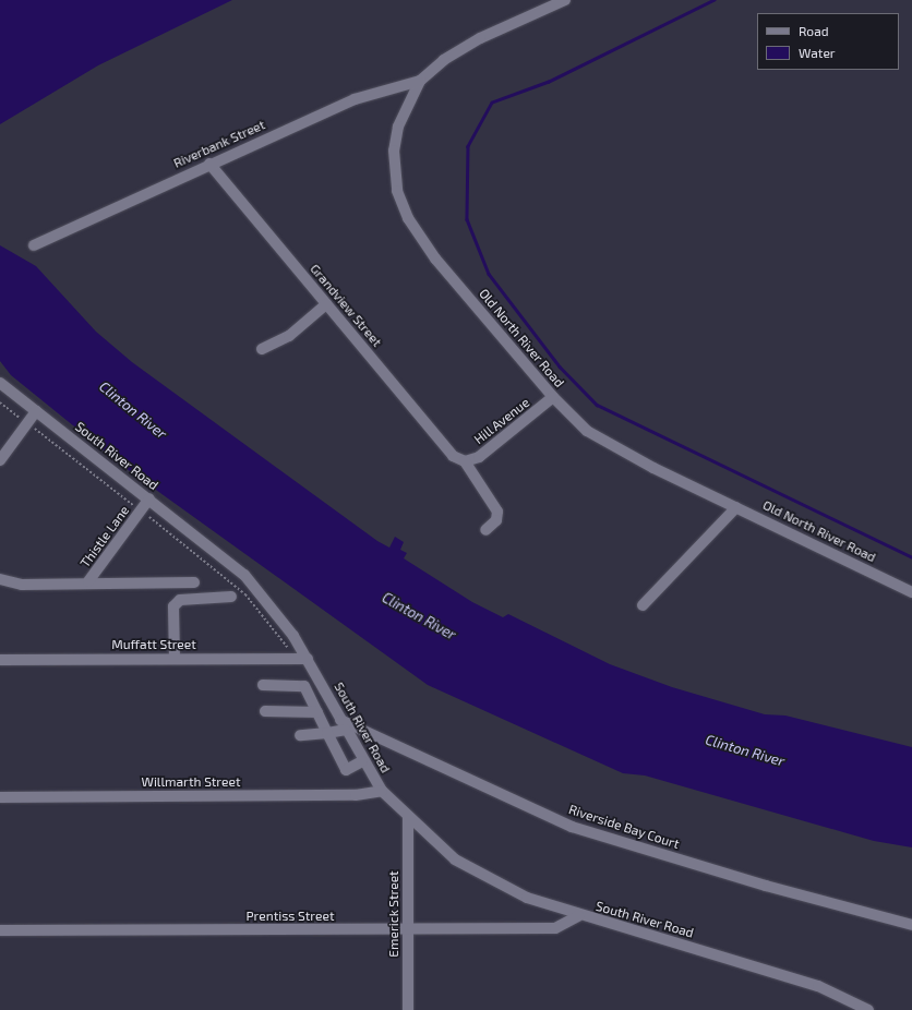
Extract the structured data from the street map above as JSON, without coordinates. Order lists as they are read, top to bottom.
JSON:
{
  "streets": {
    "street": [
      "Riverbank Street",
      "Grandview Street",
      "Old North River Road",
      "Hill Avenue",
      "South River Road",
      "Thistle Lane",
      "Muffatt Street",
      "Willmarth Street",
      "Riverside Bay Court",
      "Emerick Street",
      "Prentiss Street"
    ]
  },
  "crossings": [
    ["Riverbank Street", "Grandview Street"],
    ["Riverbank Street", "Old North River Road"],
    ["Grandview Street", "Hill Avenue"],
    ["Old North River Road", "Hill Avenue"],
    ["South River Road", "Thistle Lane"],
    ["South River Road", "Muffatt Street"],
    ["South River Road", "Willmarth Street"],
    ["South River Road", "Riverside Bay Court"],
    ["South River Road", "Emerick Street"],
    ["South River Road", "Prentiss Street"],
    ["Emerick Street", "Prentiss Street"]
  ],
  "water": ["Clinton River"],
  "legend": ["Road", "Water"]
}
